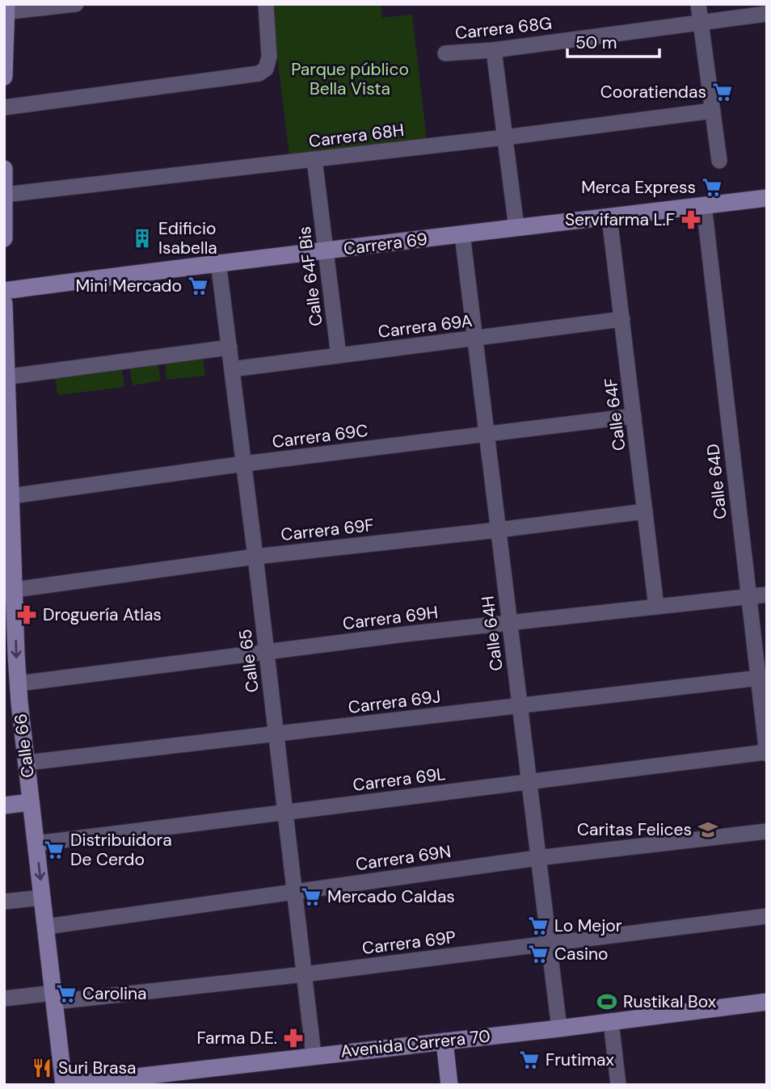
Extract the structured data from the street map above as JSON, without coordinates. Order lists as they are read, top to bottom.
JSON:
{
  "streets": {
    "street": [
      "Carrera 68G",
      "Carrera 68H",
      "Carrera 69",
      "Calle 64F Bis",
      "Carrera 69A",
      "Calle 64F",
      "Carrera 69C",
      "Calle 64D",
      "Carrera 69F",
      "Carrera 69H",
      "Calle 64H",
      "Calle 65",
      "Carrera 69J",
      "Calle 66",
      "Carrera 69L",
      "Carrera 69N",
      "Carrera 69P",
      "Avenida Carrera 70"
    ]
  },
  "crossings": [
    ["Carrera 68H", "Calle 64F Bis"],
    ["Carrera 69", "Calle 64F Bis"],
    ["Carrera 69", "Calle 64F"],
    ["Carrera 69", "Calle 64D"],
    ["Carrera 69", "Calle 64H"],
    ["Carrera 69", "Calle 65"],
    ["Calle 64F Bis", "Carrera 69A"],
    ["Carrera 69A", "Calle 64F"],
    ["Carrera 69A", "Calle 64H"],
    ["Carrera 69A", "Calle 65"],
    ["Calle 64F", "Carrera 69C"],
    ["Calle 64F", "Carrera 69F"],
    ["Calle 64F", "Carrera 69H"],
    ["Carrera 69C", "Calle 64H"],
    ["Carrera 69C", "Calle 65"],
    ["Carrera 69C", "Calle 66"],
    ["Calle 64D", "Carrera 69H"],
    ["Calle 64D", "Carrera 69J"],
    ["Calle 64D", "Carrera 69L"],
    ["Carrera 69F", "Calle 64H"],
    ["Carrera 69F", "Calle 65"],
    ["Carrera 69F", "Calle 66"],
    ["Carrera 69H", "Calle 64H"],
    ["Carrera 69H", "Calle 65"],
    ["Carrera 69H", "Calle 66"],
    ["Calle 64H", "Carrera 69J"],
    ["Calle 64H", "Carrera 69L"],
    ["Calle 64H", "Carrera 69N"],
    ["Calle 64H", "Carrera 69P"],
    ["Calle 64H", "Avenida Carrera 70"],
    ["Calle 65", "Carrera 69J"],
    ["Calle 65", "Carrera 69L"],
    ["Calle 65", "Carrera 69N"],
    ["Calle 65", "Carrera 69P"],
    ["Calle 65", "Avenida Carrera 70"],
    ["Carrera 69J", "Calle 66"],
    ["Calle 66", "Carrera 69L"],
    ["Calle 66", "Carrera 69N"],
    ["Calle 66", "Carrera 69P"],
    ["Calle 66", "Avenida Carrera 70"]
  ],
  "parks": ["Parque público Bella Vista"],
  "places": {
    "supermarket": [
      "Cooratiendas",
      "Merca Express",
      "Mini Mercado",
      "Distribuidora De Cerdo",
      "Mercado Caldas",
      "Lo Mejor",
      "Casino",
      "Carolina",
      "Frutimax"
    ],
    "pharmacy": ["Servifarma L.F", "Droguería Atlas", "Farma D.E."],
    "building": ["Edificio Isabella"],
    "school or university": ["Caritas Felices"],
    "sports": ["Rustikal Box"],
    "restaurant": ["Suri Brasa"]
  },
  "scale_bar": "50 m"
}
